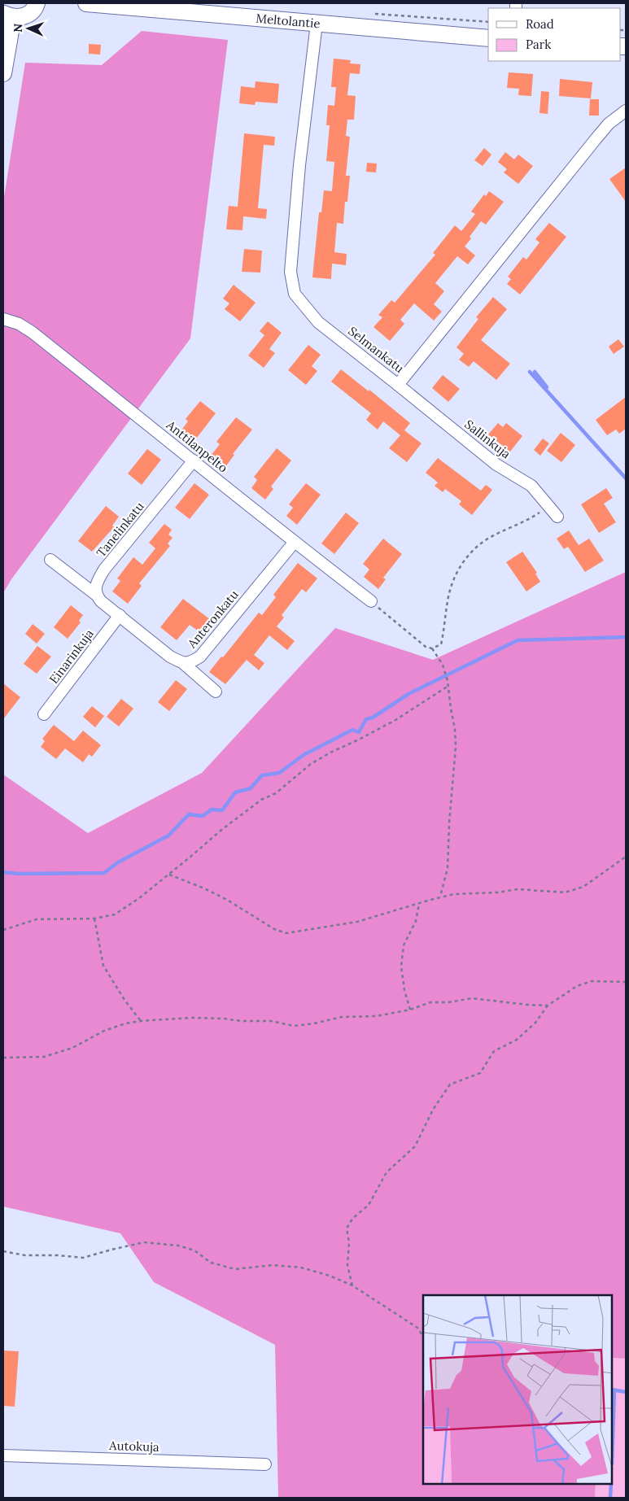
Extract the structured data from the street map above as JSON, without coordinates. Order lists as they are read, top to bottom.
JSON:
{
  "streets": {
    "street": [
      "Meltolantie",
      "Selmankatu",
      "Sallinkuja",
      "Anttilanpelto",
      "Tanelinkatu",
      "Anteronkatu",
      "Einarinkuja",
      "Autokuja"
    ]
  },
  "crossings": [
    ["Meltolantie", "Selmankatu"],
    ["Selmankatu", "Sallinkuja"],
    ["Anttilanpelto", "Tanelinkatu"],
    ["Anttilanpelto", "Anteronkatu"],
    ["Anteronkatu", "Einarinkuja"]
  ],
  "legend": ["Road", "Park"],
  "north": "left"
}
